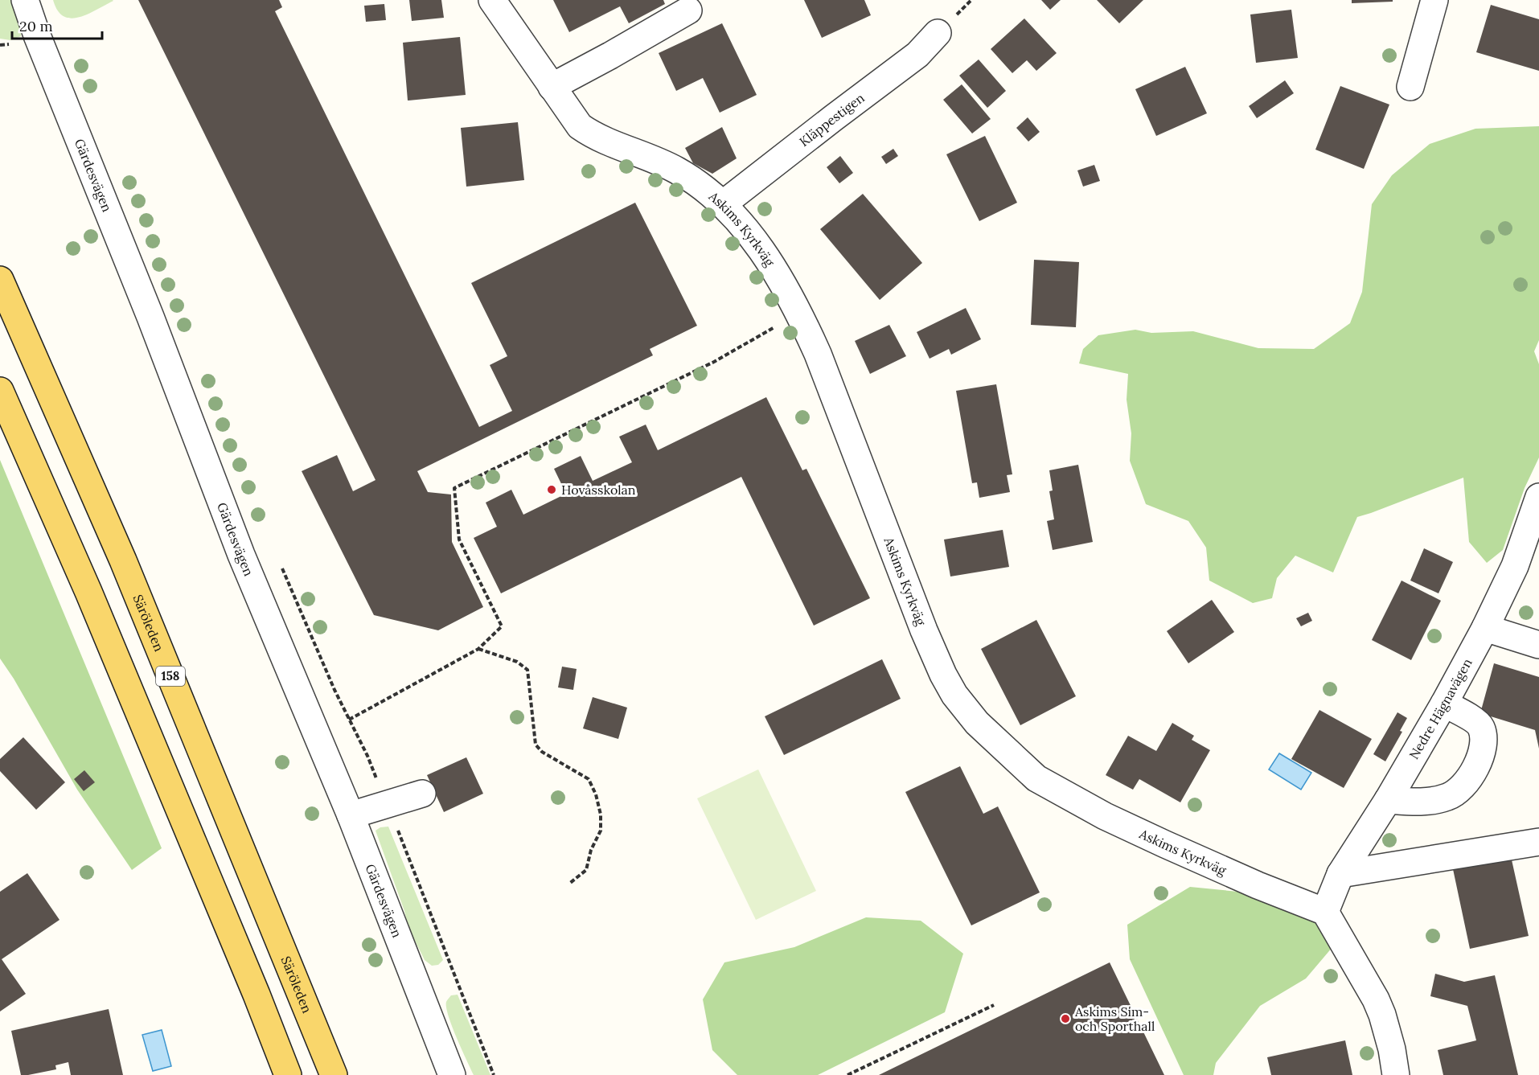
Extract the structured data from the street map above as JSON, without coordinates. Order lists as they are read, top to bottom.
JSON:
{
  "streets": {
    "main road": ["Säröleden", "158"],
    "street": [
      "Kläppestigen",
      "Gärdesvägen",
      "Askims Kyrkväg",
      "Nedre Hägnavägen"
    ]
  },
  "crossings": [
    ["Kläppestigen", "Askims Kyrkväg"],
    ["Askims Kyrkväg", "Nedre Hägnavägen"]
  ],
  "places": ["Hovåsskolan", "Askims Sim- och Sporthall"],
  "scale_bar": "20 m"
}
